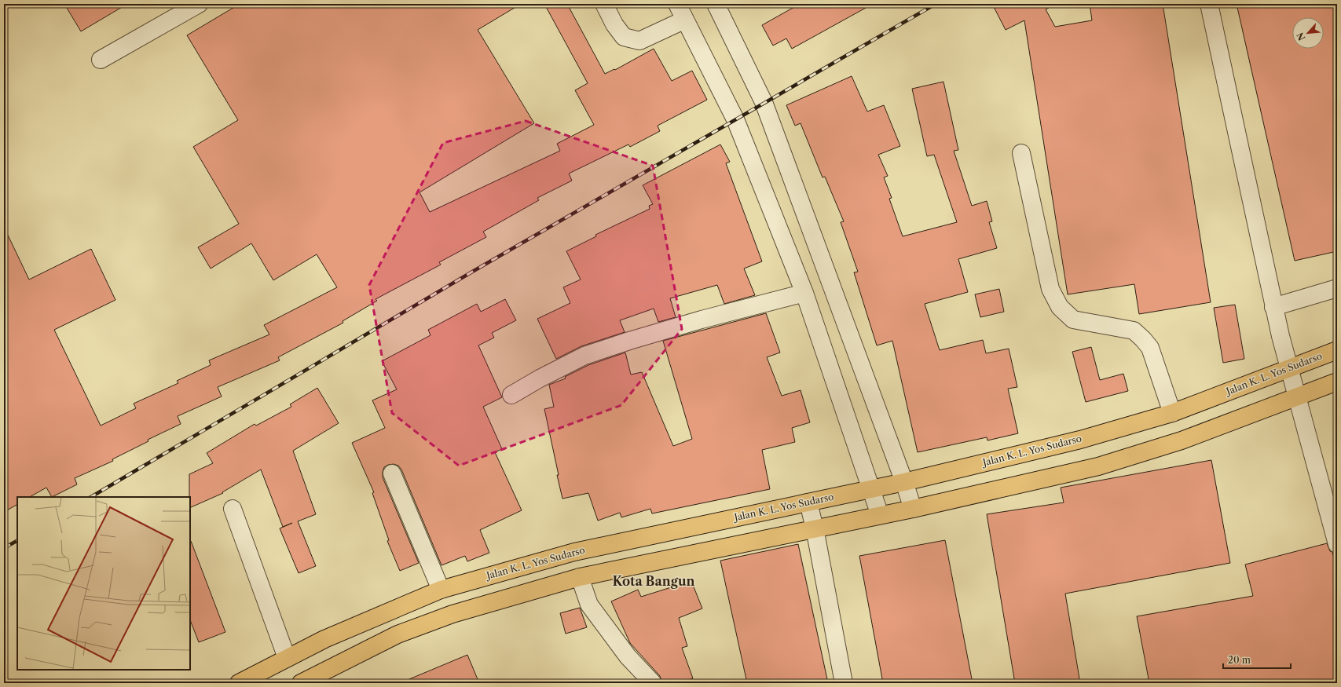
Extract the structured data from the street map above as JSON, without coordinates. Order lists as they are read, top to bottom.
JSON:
{
  "streets": {
    "highway": ["Jalan K. L. Yos Sudarso"]
  },
  "districts": ["Kota Bangun"],
  "scale_bar": "20 m",
  "north": "bottom left"
}
